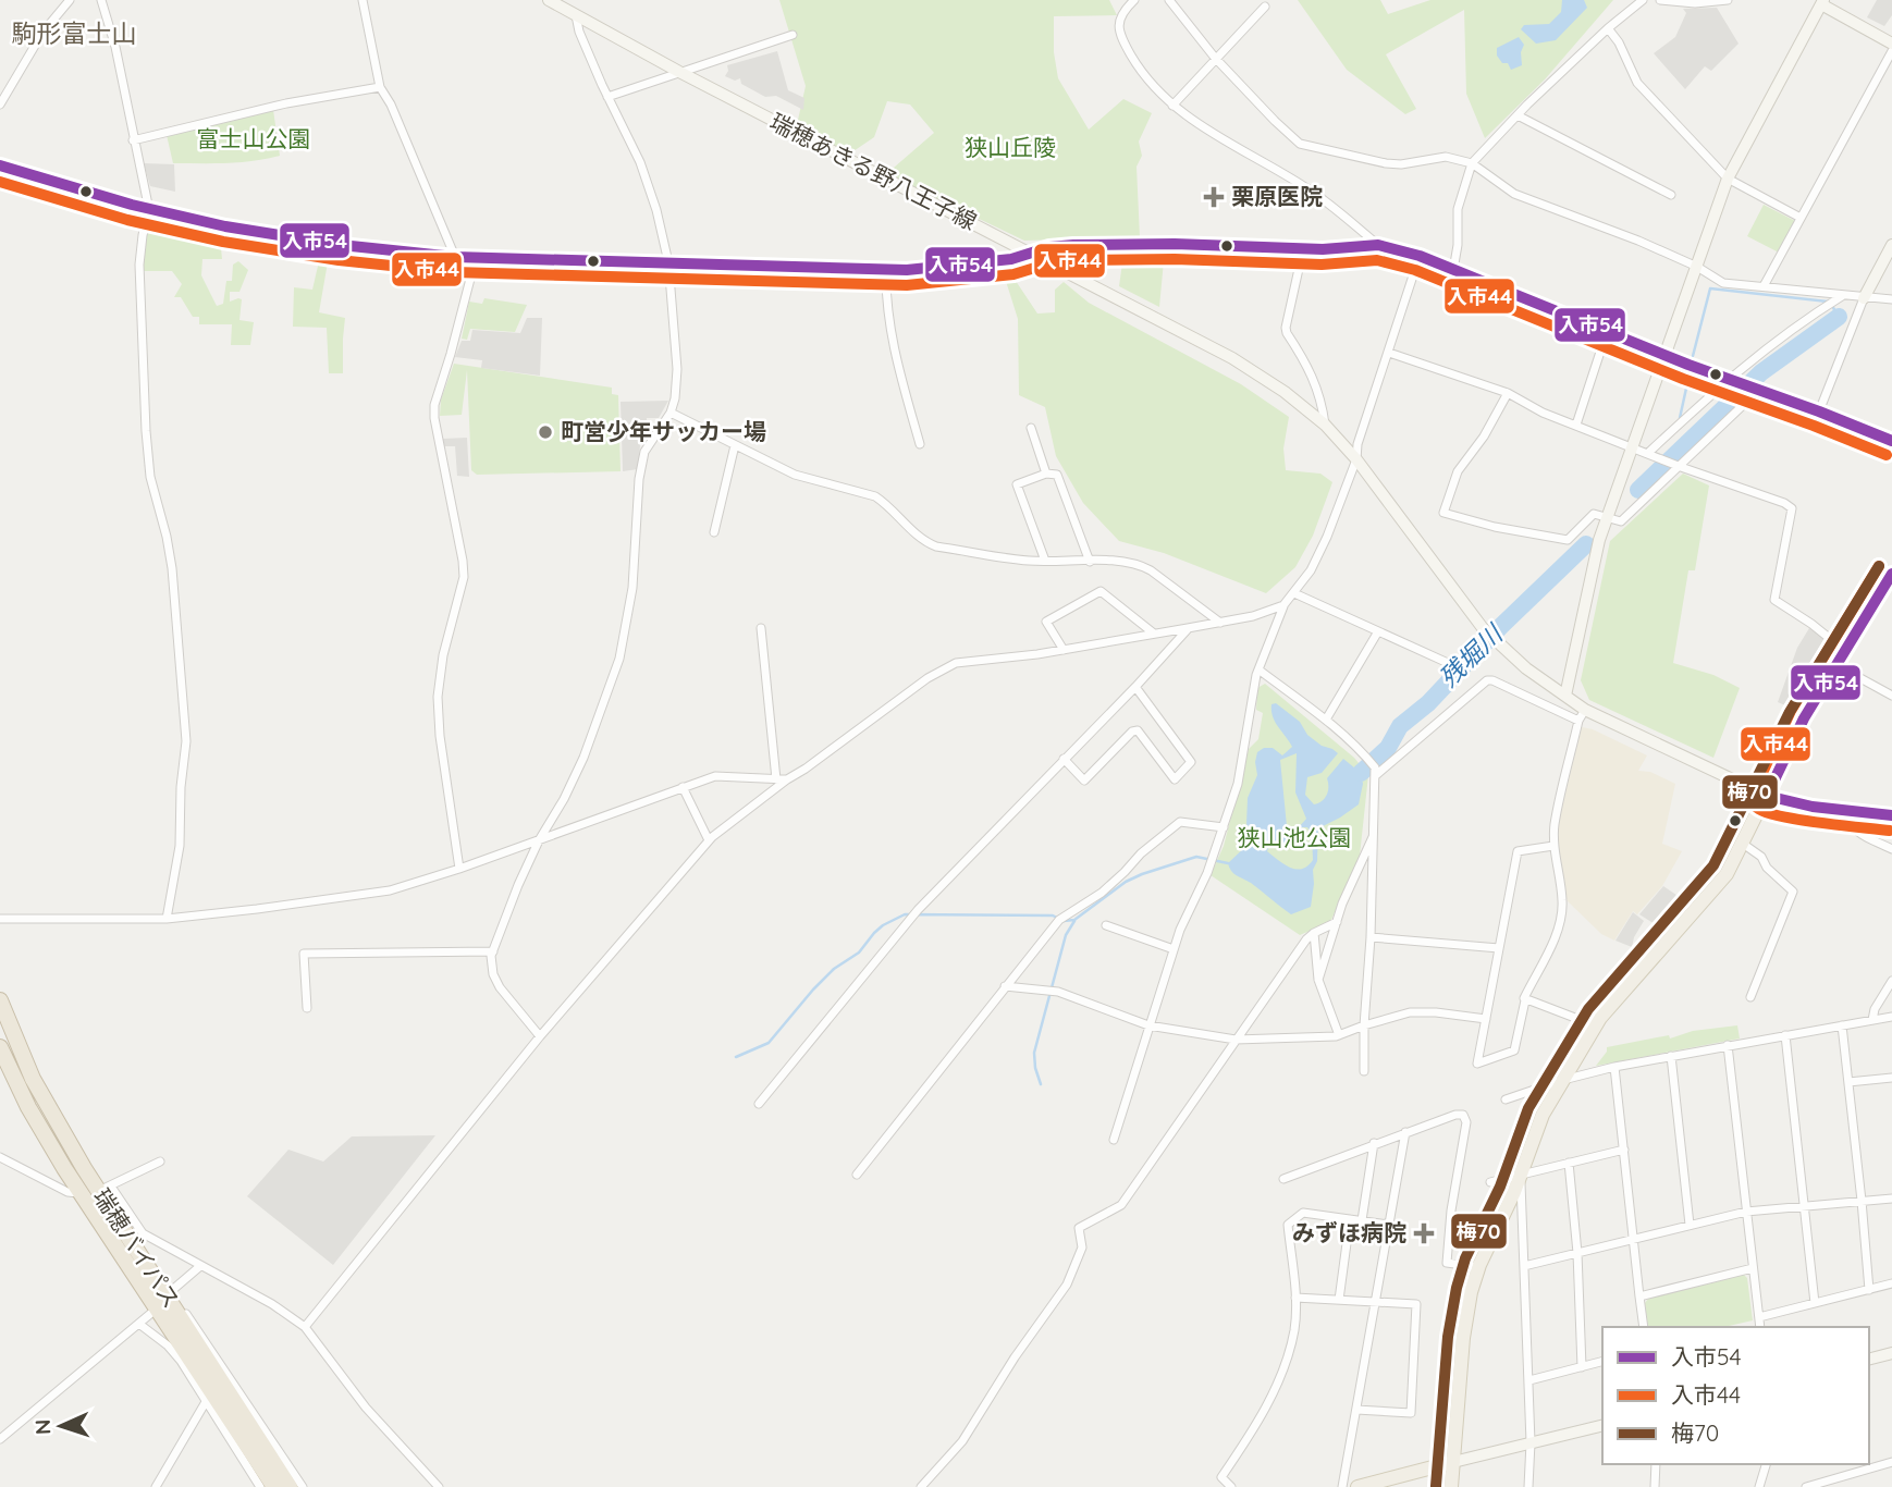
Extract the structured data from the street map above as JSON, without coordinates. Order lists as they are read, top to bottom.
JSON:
{
  "streets": {
    "highway": ["瑞穂バイパス"],
    "street": ["瑞穂あきる野八王子線"]
  },
  "districts": ["駒形富士山"],
  "water": ["残堀川"],
  "parks": ["富士山公園", "狭山丘陵", "狭山池公園"],
  "places": {
    "health": ["栗原医院", "みずほ病院"],
    "other": ["町営少年サッカー場"]
  },
  "lines": ["transit line 入市54", "transit line 入市44", "transit line 梅70"],
  "legend": ["入市54", "入市44", "梅70"],
  "north": "left"
}
